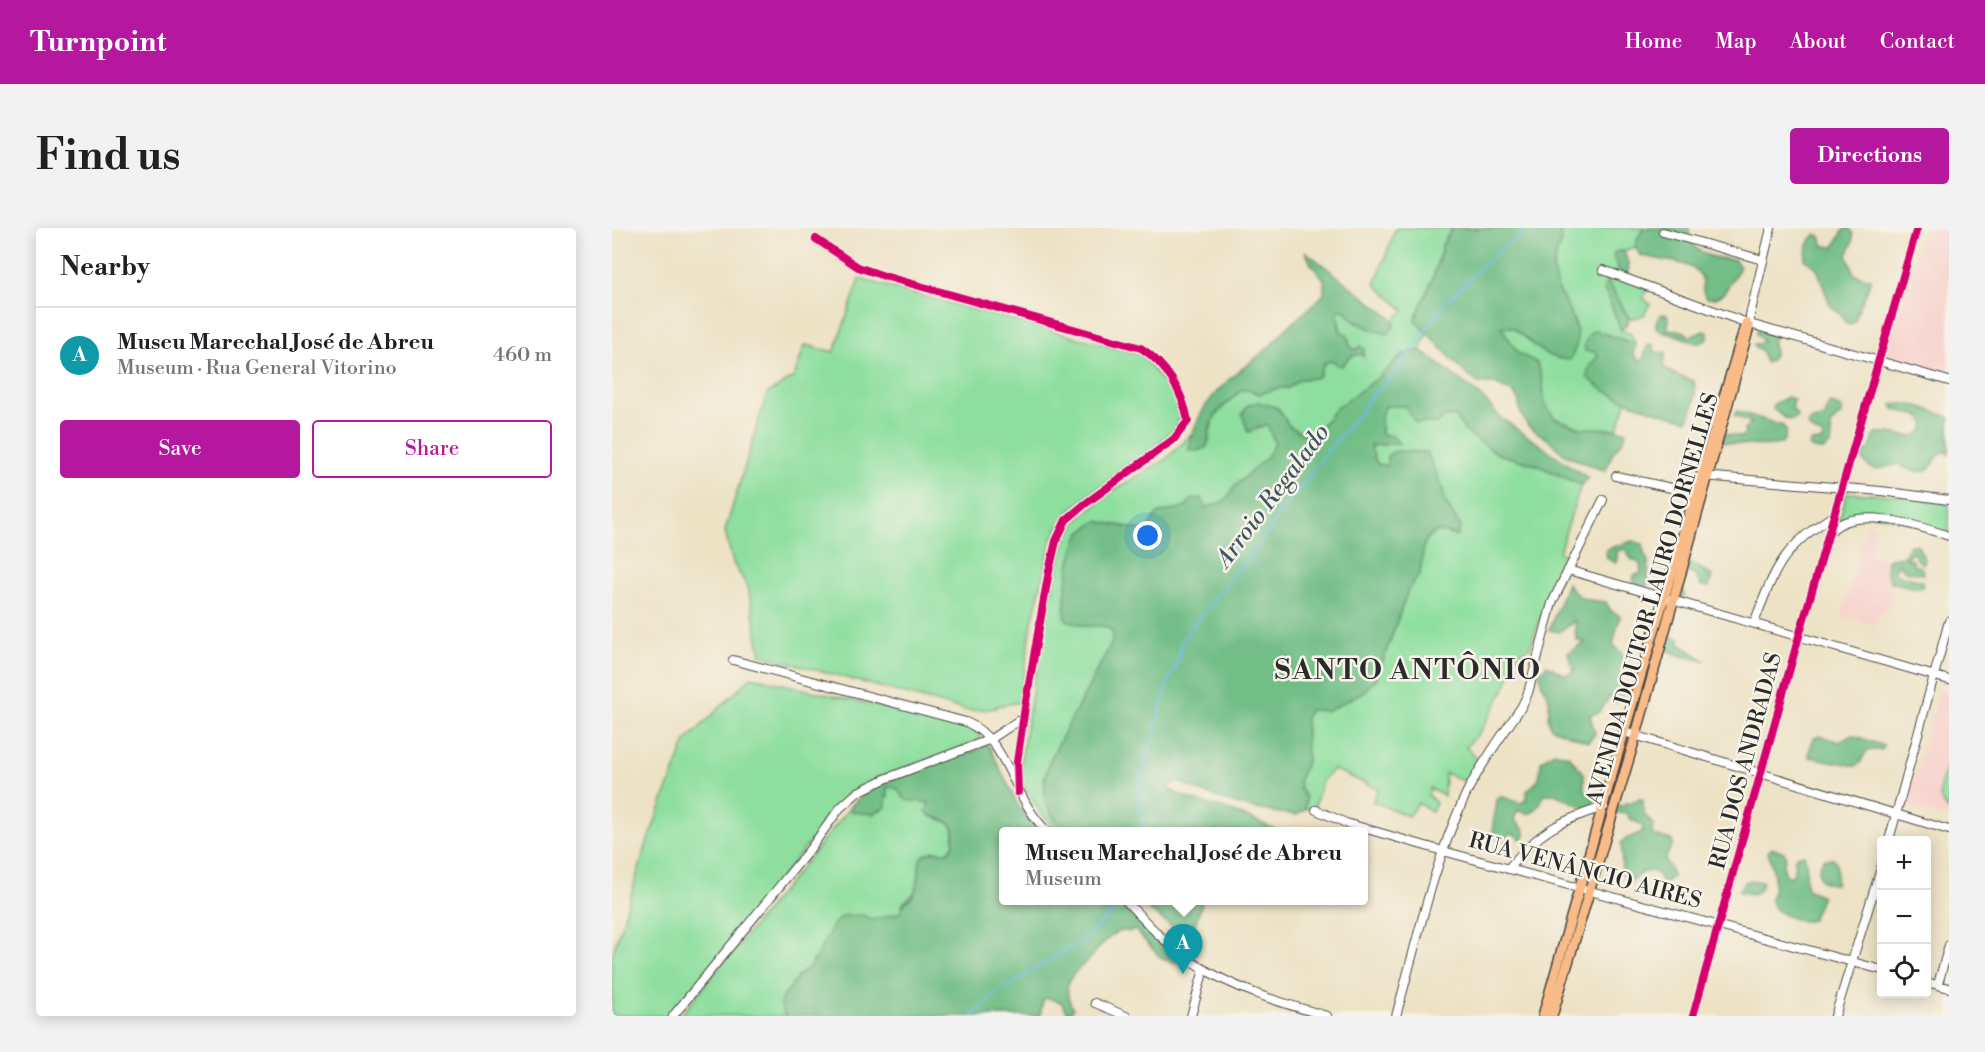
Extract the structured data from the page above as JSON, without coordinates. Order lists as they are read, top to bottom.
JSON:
{
  "streets": {
    "main road": ["AVENIDA DOUTOR LAURO DORNELLES"],
    "street": ["RUA DOS ANDRADAS", "RUA VENÂNCIO AIRES"]
  },
  "crossings": [
    ["AVENIDA DOUTOR LAURO DORNELLES", "RUA VENÂNCIO AIRES"],
    ["RUA DOS ANDRADAS", "RUA VENÂNCIO AIRES"]
  ],
  "districts": ["SANTO ANTÔNIO"],
  "water": ["Arroio Regalado"],
  "page": {
    "header": "Turnpoint",
    "nav": [
      "Home",
      "Map",
      "About",
      "Contact"
    ],
    "buttons": [
      "Directions",
      ["Save", "Share"]
    ],
    "title": "Find us",
    "heading": "Nearby",
    "list": [
      {
        "mark": "A",
        "name": "Museu Marechal José de Abreu",
        "note": "Museum · Rua General Vitorino",
        "value": "460 m"
      }
    ],
    "popup": ["Museu Marechal José de Abreu", "Museum"],
    "map_buttons": ["+", "−"],
    "pins": "A"
  }
}
